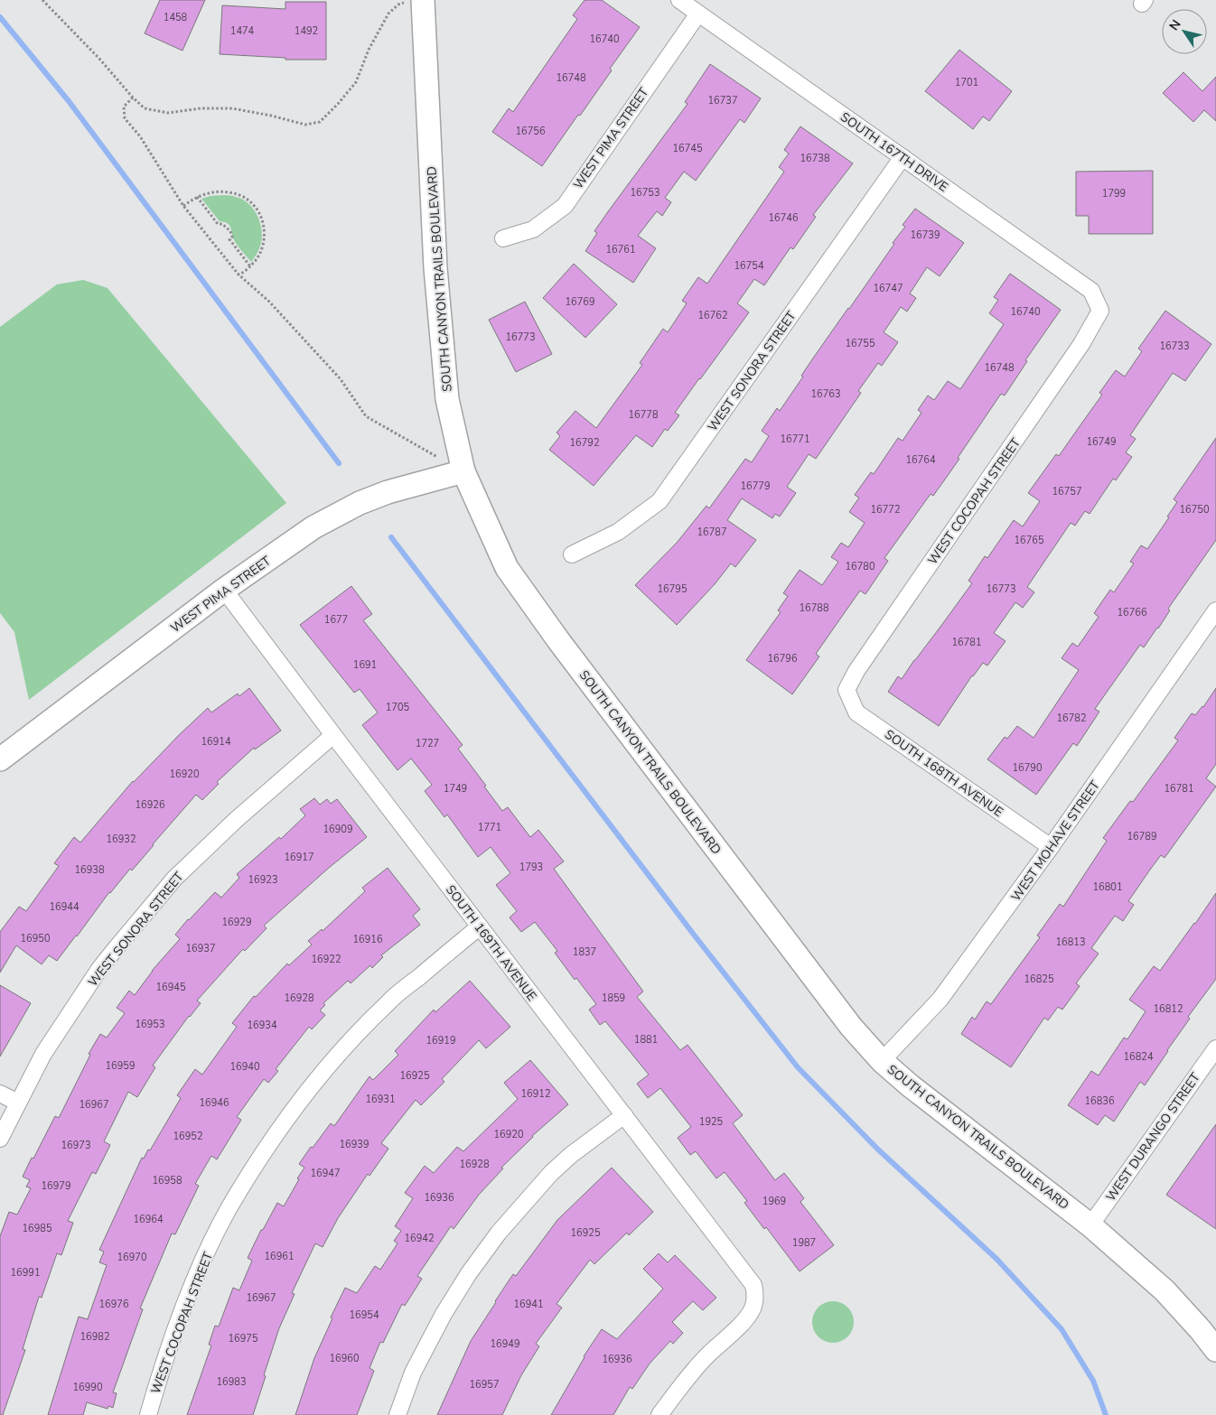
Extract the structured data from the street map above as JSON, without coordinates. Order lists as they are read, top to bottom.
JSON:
{
  "streets": {
    "street": [
      "WEST PIMA STREET",
      "SOUTH 167TH DRIVE",
      "SOUTH CANYON TRAILS BOULEVARD",
      "WEST SONORA STREET",
      "WEST COCOPAH STREET",
      "SOUTH 168TH AVENUE",
      "WEST MOHAVE STREET",
      "SOUTH 169TH AVENUE",
      "WEST DURANGO STREET"
    ]
  },
  "crossings": [
    ["WEST PIMA STREET", "SOUTH 167TH DRIVE"],
    ["WEST PIMA STREET", "SOUTH CANYON TRAILS BOULEVARD"],
    ["WEST PIMA STREET", "SOUTH 169TH AVENUE"],
    ["SOUTH 167TH DRIVE", "WEST SONORA STREET"],
    ["SOUTH 167TH DRIVE", "WEST COCOPAH STREET"],
    ["SOUTH CANYON TRAILS BOULEVARD", "WEST MOHAVE STREET"],
    ["SOUTH CANYON TRAILS BOULEVARD", "WEST DURANGO STREET"],
    ["WEST SONORA STREET", "SOUTH 169TH AVENUE"],
    ["WEST COCOPAH STREET", "SOUTH 168TH AVENUE"],
    ["WEST COCOPAH STREET", "SOUTH 169TH AVENUE"],
    ["SOUTH 168TH AVENUE", "WEST MOHAVE STREET"]
  ],
  "house_numbers": [
    "1458",
    "1474",
    "1492",
    "16740",
    "16748",
    "1701",
    "16737",
    "16756",
    "16745",
    "16738",
    "16753",
    "1799",
    "16746",
    "16739",
    "16761",
    "16754",
    "16747",
    "16769",
    "16740",
    "16762",
    "16773",
    "16755",
    "16733",
    "16748",
    "16763",
    "16778",
    "16771",
    "16749",
    "16792",
    "16764",
    "16779",
    "16757",
    "16772",
    "16750",
    "16787",
    "16765",
    "16780",
    "16795",
    "16773",
    "16788",
    "16766",
    "1677",
    "16781",
    "16796",
    "1691",
    "1705",
    "16782",
    "16914",
    "1727",
    "16790",
    "16920",
    "1749",
    "16781",
    "16926",
    "1771",
    "16909",
    "16789",
    "16932",
    "16917",
    "1793",
    "16938",
    "16923",
    "16801",
    "16944",
    "16929",
    "16950",
    "16916",
    "16813",
    "16937",
    "1837",
    "16922",
    "16825",
    "16945",
    "16928",
    "1859",
    "16812",
    "16953",
    "16934",
    "1881",
    "16919",
    "16824",
    "16959",
    "16940",
    "16925",
    "16912",
    "16931",
    "16836",
    "16946",
    "16967",
    "1925",
    "16920",
    "16952",
    "16939",
    "16973",
    "16928",
    "16947",
    "16958",
    "16979",
    "16936",
    "1969",
    "16964",
    "16985",
    "16925",
    "16942",
    "1987",
    "16961",
    "16970",
    "16991",
    "16967",
    "16976",
    "16941",
    "16954",
    "16982",
    "16975",
    "16949",
    "16960",
    "16936",
    "16983",
    "16957",
    "16990"
  ],
  "north": "top left"
}
